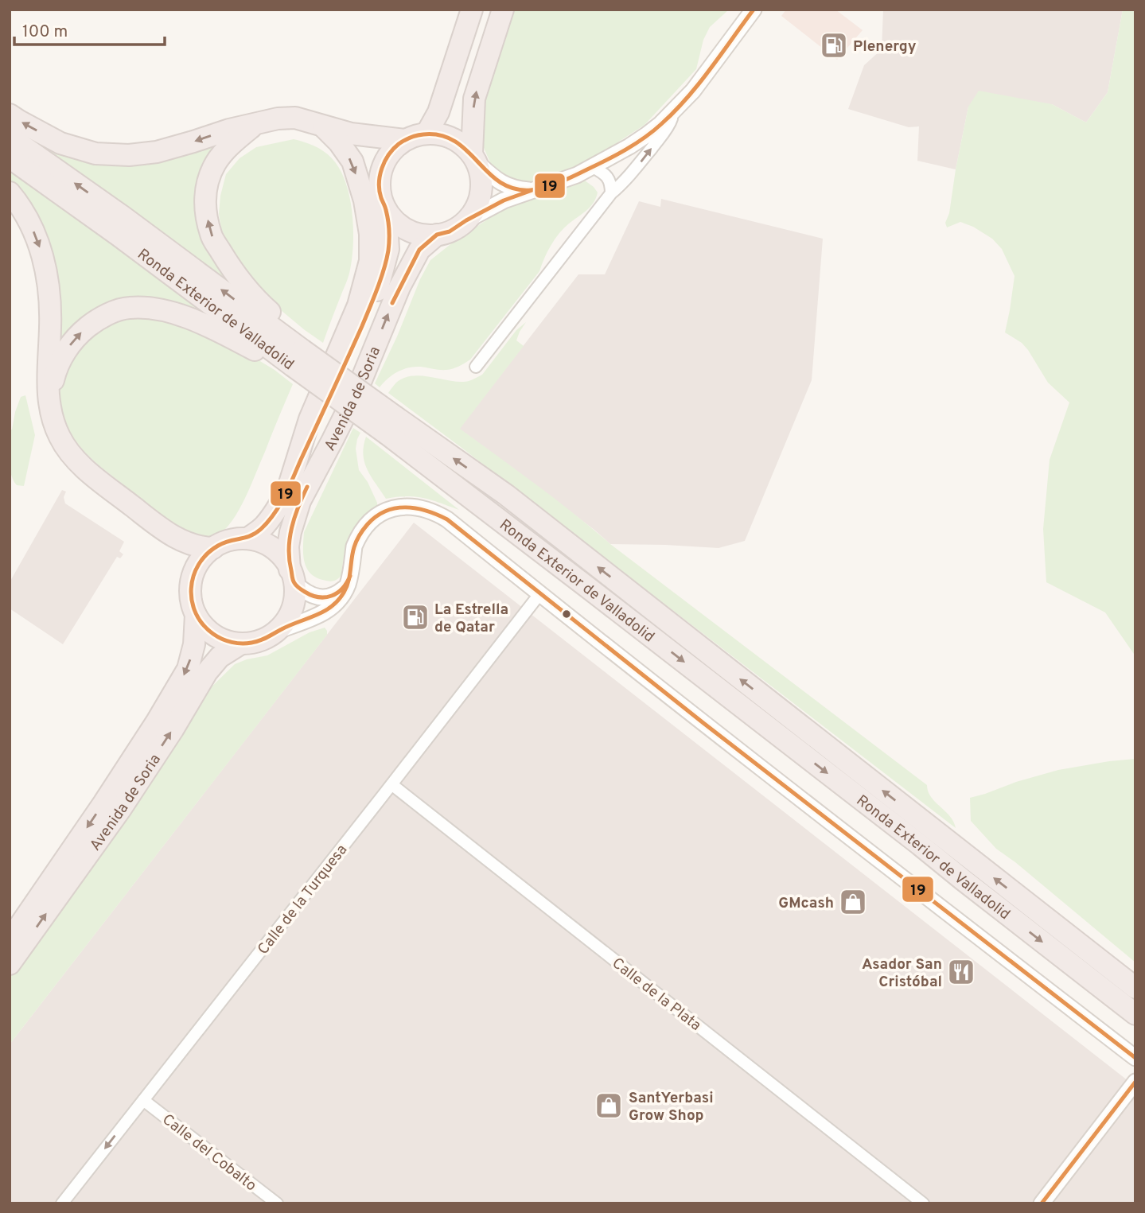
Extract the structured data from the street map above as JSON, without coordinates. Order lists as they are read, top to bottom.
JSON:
{
  "streets": {
    "highway": ["Ronda Exterior de Valladolid", "Avenida de Soria"],
    "street": ["Calle de la Turquesa", "Calle de la Plata", "Calle del Cobalto"]
  },
  "crossings": [
    ["Calle de la Turquesa", "Calle de la Plata"],
    ["Calle de la Turquesa", "Calle del Cobalto"]
  ],
  "places": {
    "fuel station": ["Plenergy", "La Estrella de Qatar"],
    "shop": ["GMcash", "SantYerbasi Grow Shop"],
    "restaurant": ["Asador San Cristóbal"]
  },
  "lines": ["transit line 19"],
  "scale_bar": "100 m"
}
